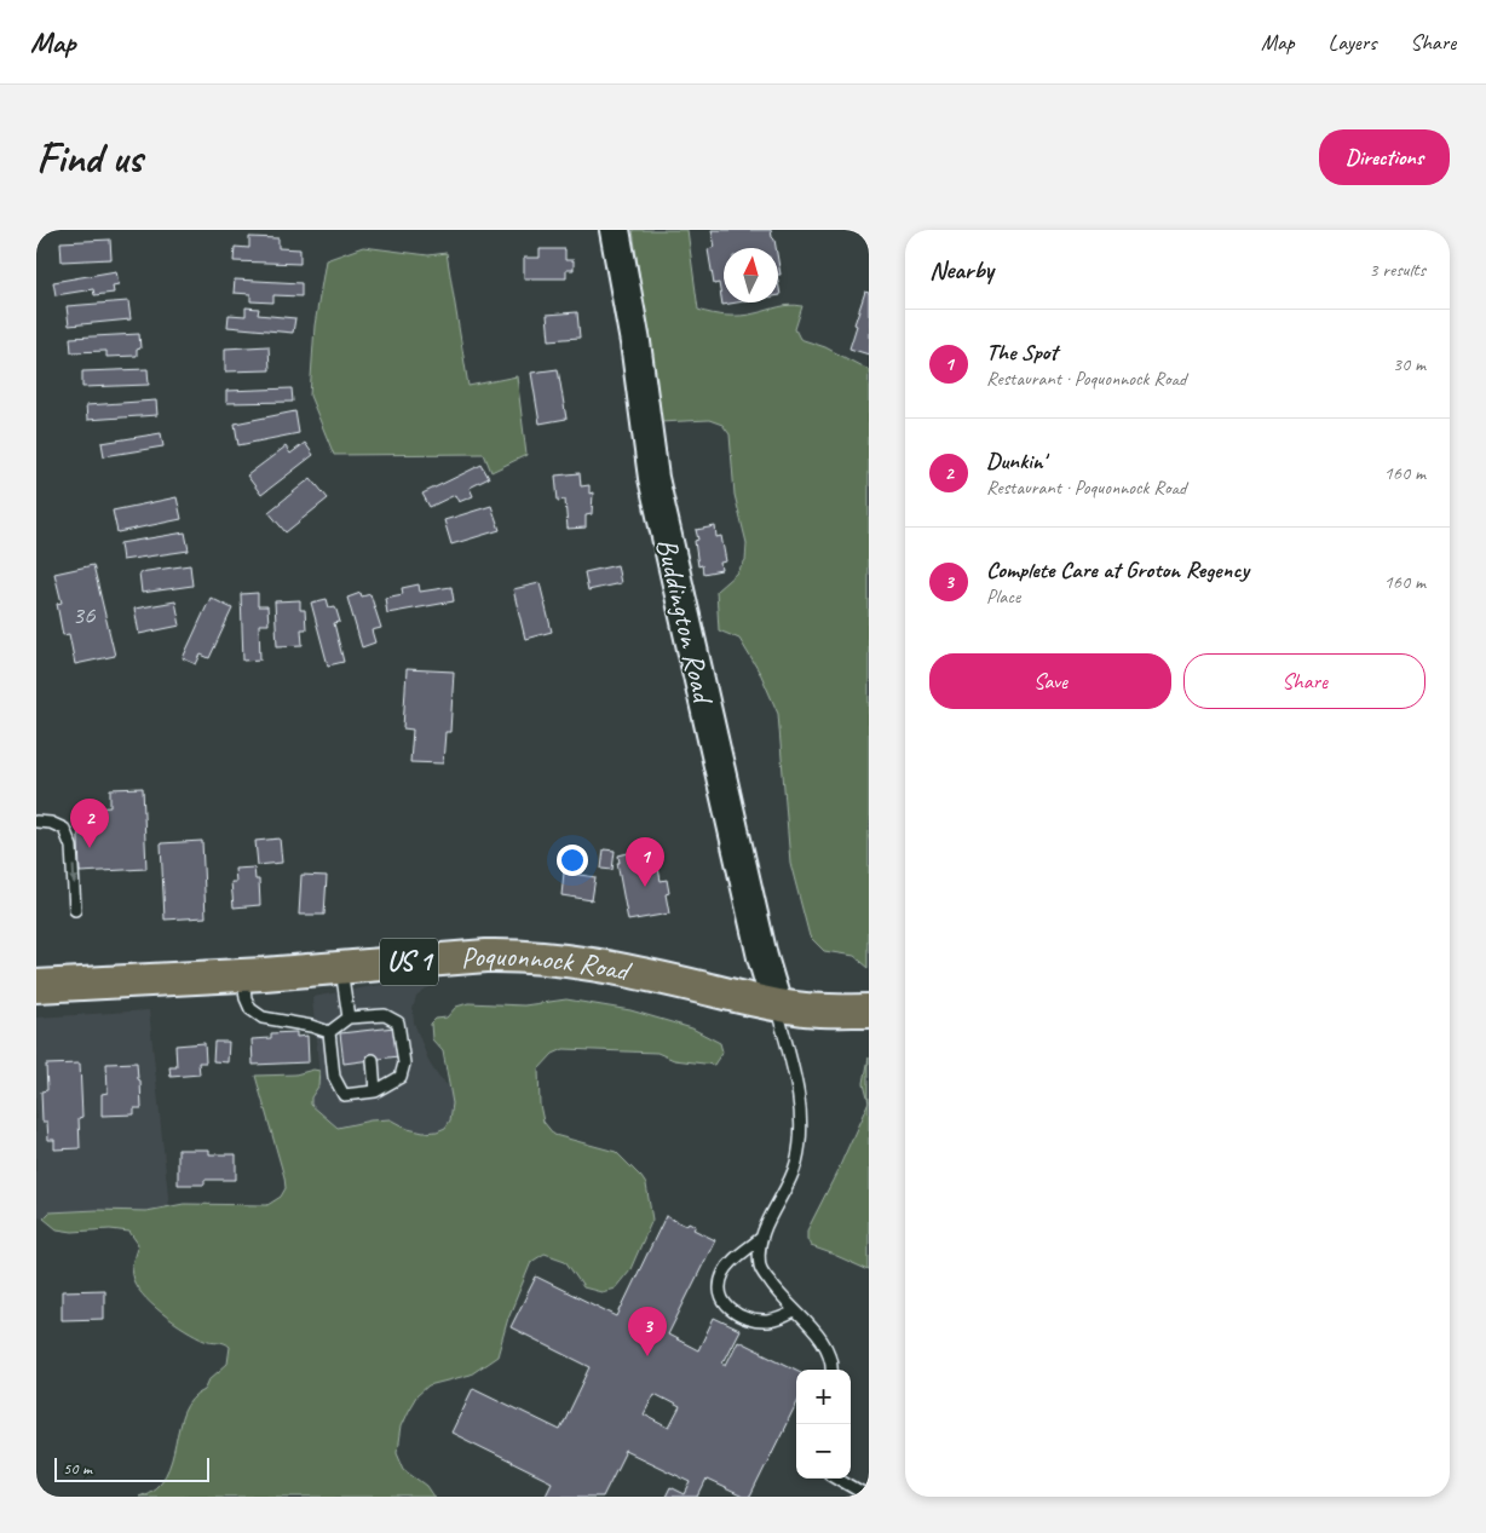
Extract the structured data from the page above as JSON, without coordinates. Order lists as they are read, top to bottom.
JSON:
{
  "streets": {
    "main road": ["US 1", "Poquonnock Road"],
    "street": ["Buddington Road"]
  },
  "crossings": [
    ["Buddington Road", "Poquonnock Road"]
  ],
  "house_numbers": ["36"],
  "scale_bar": "50 m",
  "north": "top",
  "page": {
    "header": "Map",
    "nav": ["Map", "Layers", "Share"],
    "buttons": [
      "Directions",
      ["Save", "Share"]
    ],
    "title": "Find us",
    "heading": ["Nearby", "3 results"],
    "list": [
      {
        "mark": "1",
        "name": "The Spot",
        "note": "Restaurant · Poquonnock Road",
        "value": "30 m"
      },
      {
        "mark": "2",
        "name": "Dunkin'",
        "note": "Restaurant · Poquonnock Road",
        "value": "160 m"
      },
      {
        "mark": "3",
        "name": "Complete Care at Groton Regency",
        "note": "Place",
        "value": "160 m"
      }
    ],
    "pins": ["2", "1", "3"],
    "map_buttons": ["+", "−"],
    "scale": "50 m"
  }
}
